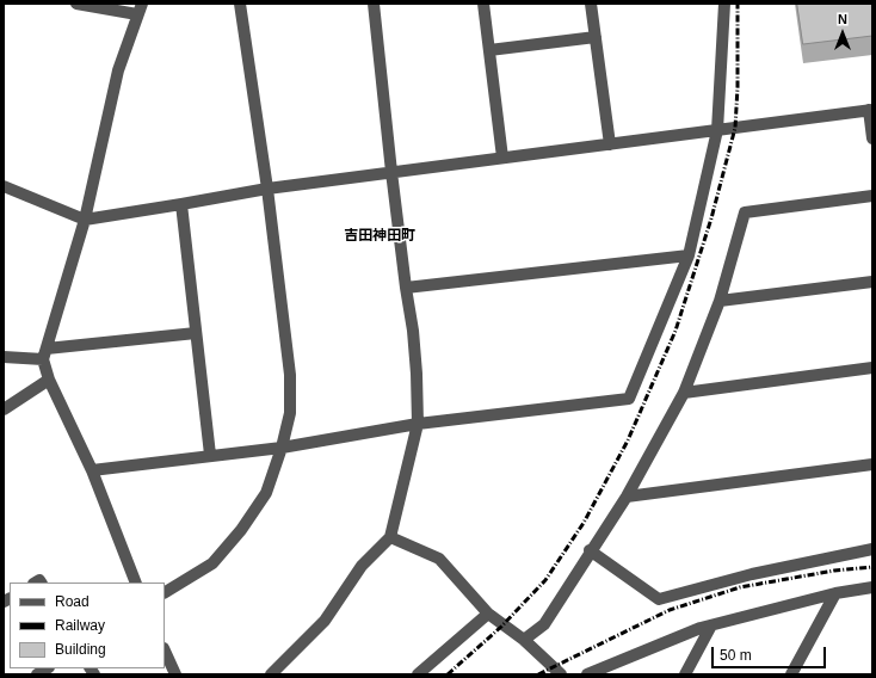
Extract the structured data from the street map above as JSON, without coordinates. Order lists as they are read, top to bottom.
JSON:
{
  "districts": ["吉田神田町"],
  "legend": ["Road", "Railway", "Building"],
  "scale_bar": "50 m",
  "north": "top"
}
